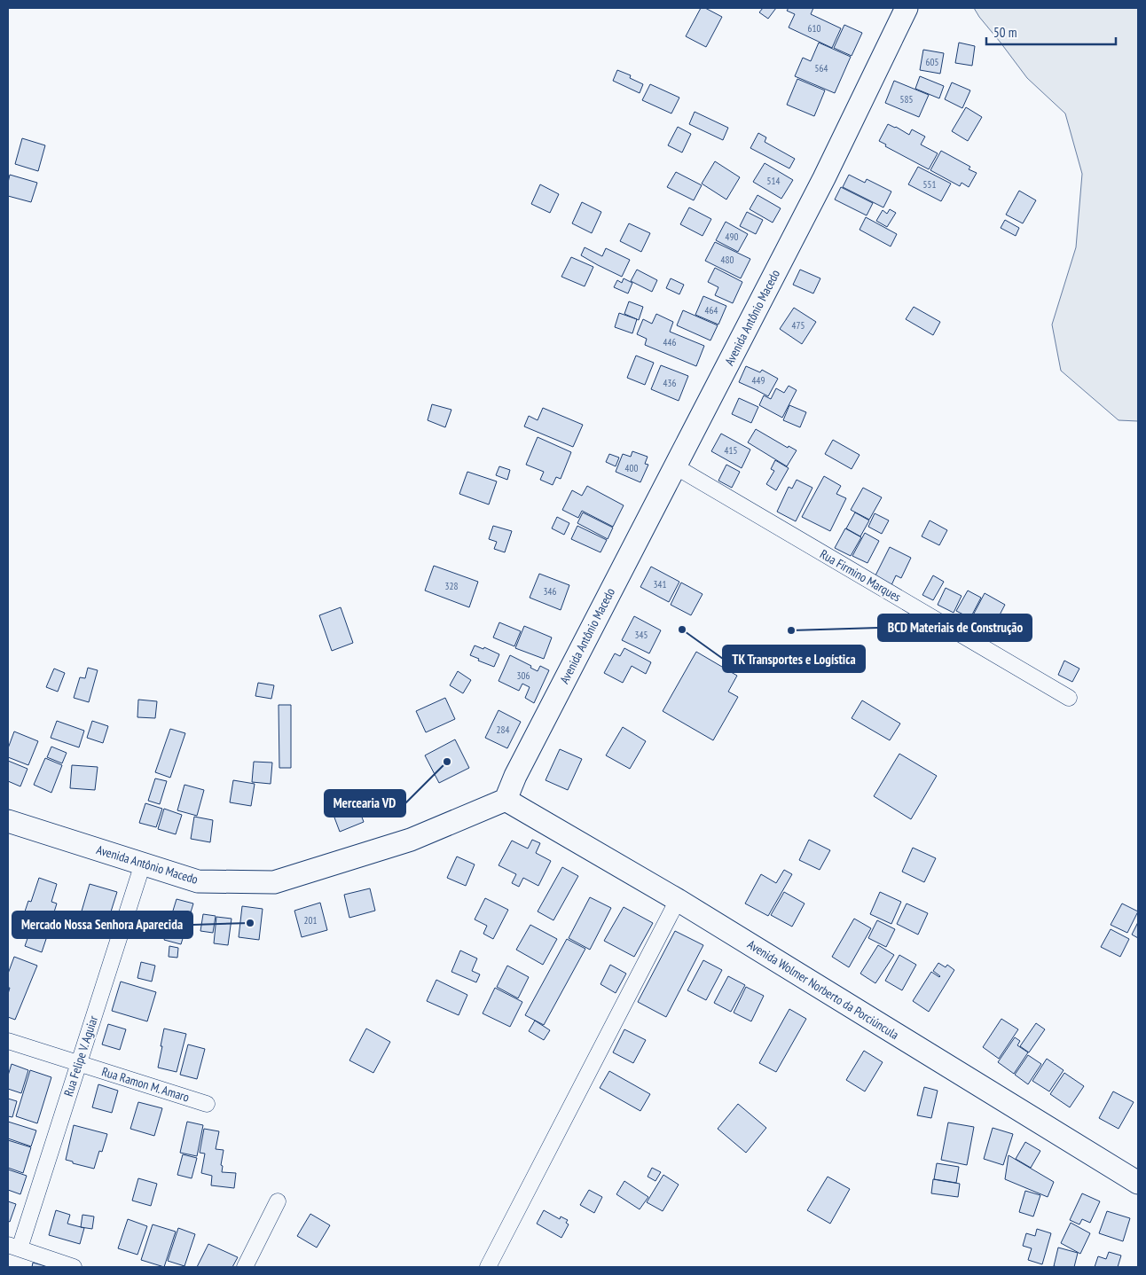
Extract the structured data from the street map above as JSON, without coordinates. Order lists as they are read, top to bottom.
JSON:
{
  "streets": {
    "street": [
      "Avenida Antônio Macedo",
      "Rua Firmino Marques",
      "Avenida Wolmer Norberto da Porciúncula",
      "Rua Felipe V. Aguiar",
      "Rua Ramon M. Amaro"
    ]
  },
  "crossings": [
    ["Avenida Antônio Macedo", "Rua Firmino Marques"],
    ["Avenida Antônio Macedo", "Avenida Wolmer Norberto da Porciúncula"],
    ["Avenida Antônio Macedo", "Rua Felipe V. Aguiar"],
    ["Rua Felipe V. Aguiar", "Rua Ramon M. Amaro"]
  ],
  "places": [
    "TK Transportes e Logística",
    "BCD Materiais de Construção",
    "Mercearia VD",
    "Mercado Nossa Senhora Aparecida"
  ],
  "house_numbers": [
    "610",
    "605",
    "564",
    "585",
    "514",
    "551",
    "490",
    "480",
    "464",
    "475",
    "446",
    "449",
    "436",
    "415",
    "400",
    "341",
    "328",
    "346",
    "345",
    "306",
    "284",
    "201"
  ],
  "scale_bar": "50 m"
}
